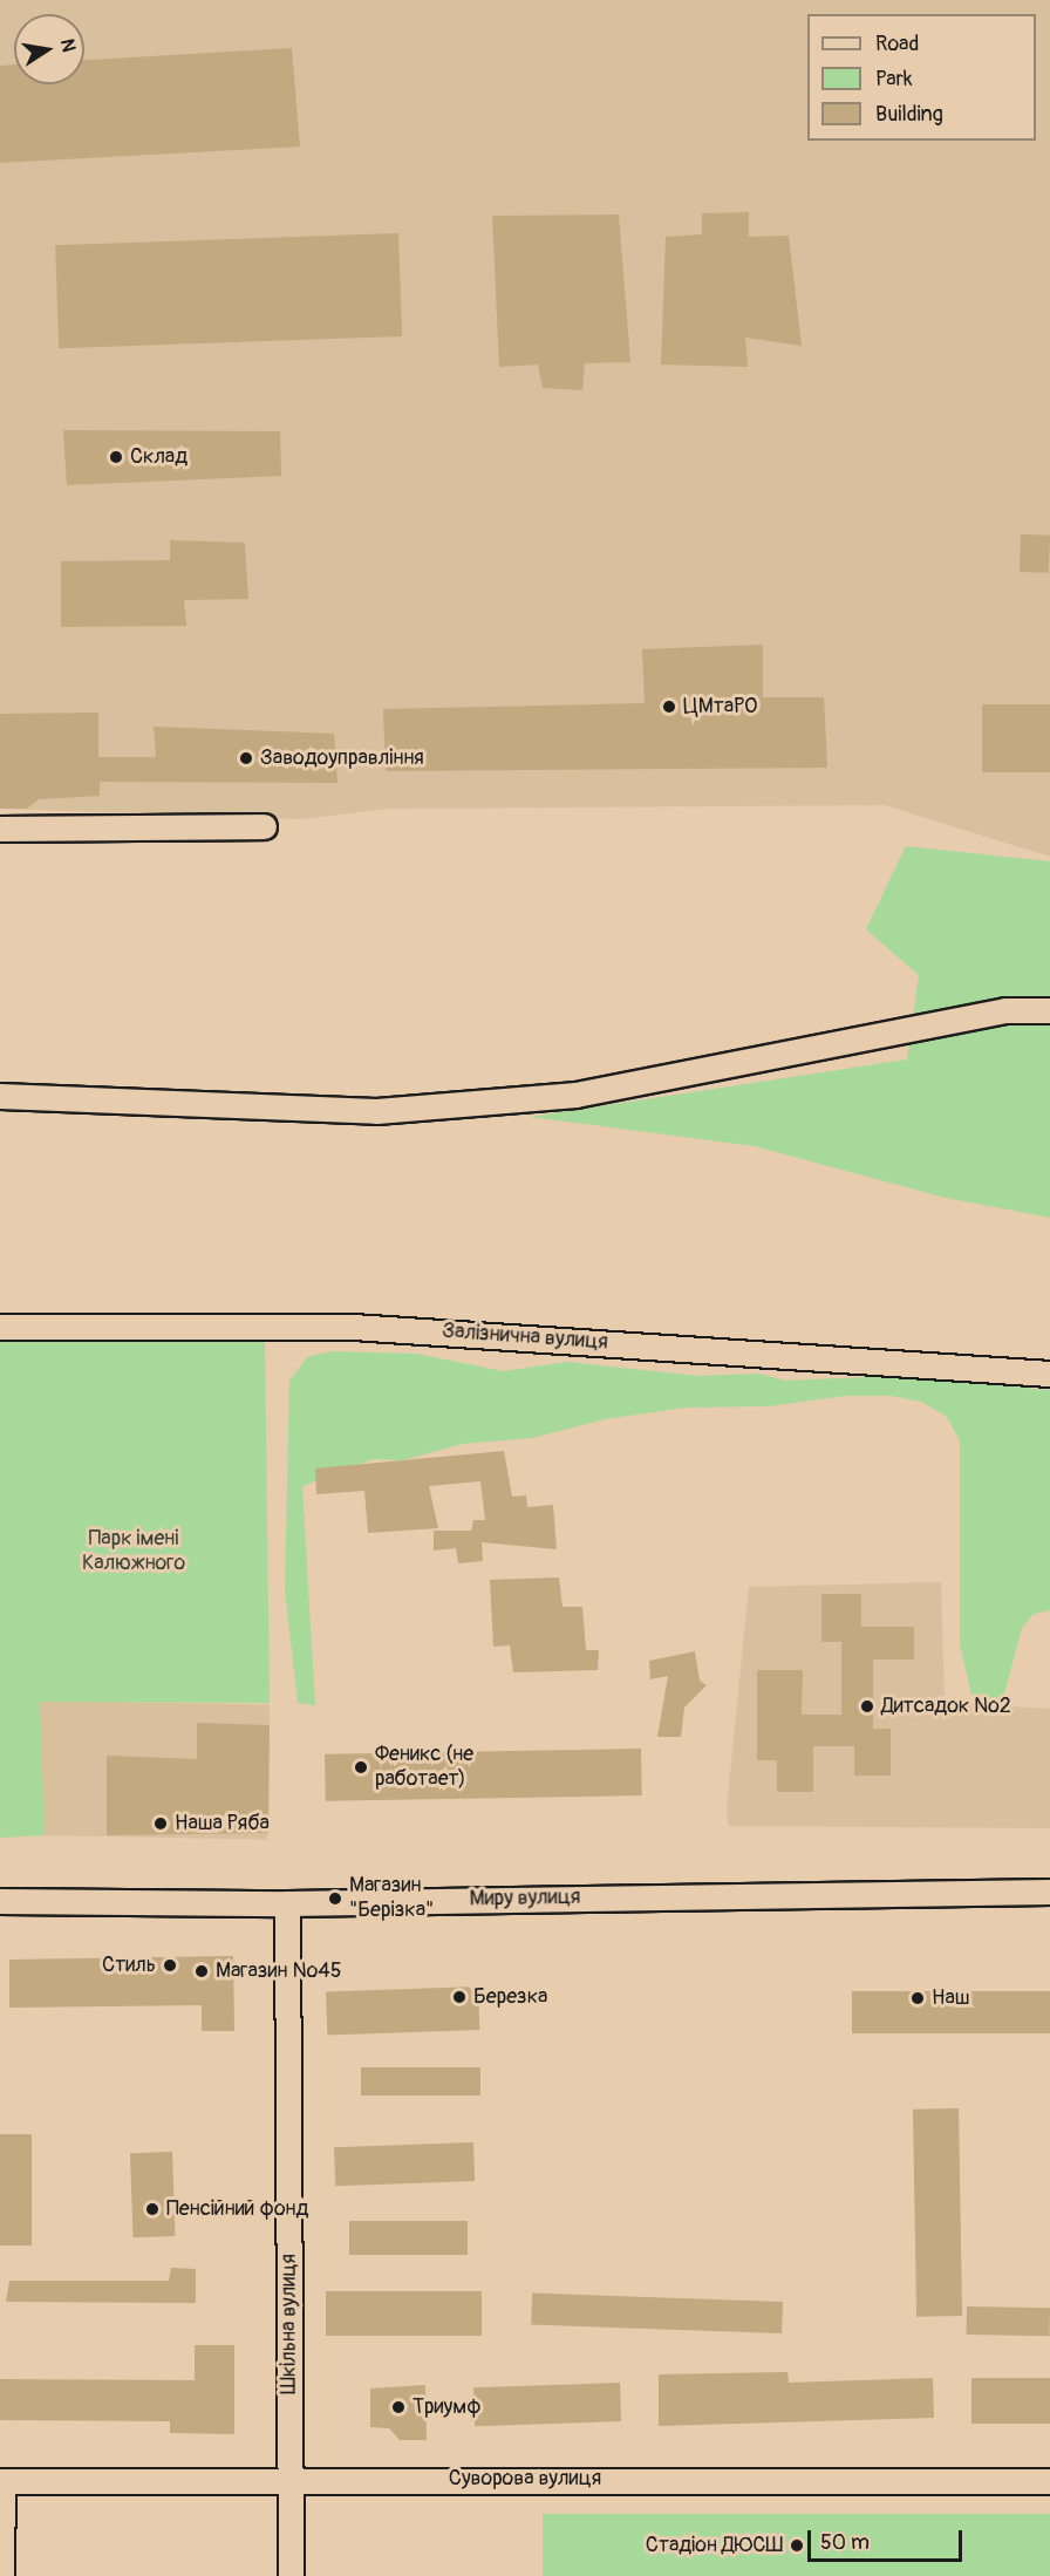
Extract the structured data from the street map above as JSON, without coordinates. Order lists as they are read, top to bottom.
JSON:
{
  "streets": {
    "street": [
      "Залізнична вулиця",
      "Миру вулиця",
      "Шкільна вулиця",
      "Суворова вулиця"
    ]
  },
  "crossings": [
    ["Миру вулиця", "Шкільна вулиця"],
    ["Шкільна вулиця", "Суворова вулиця"]
  ],
  "parks": ["Парк імені Калюжного"],
  "places": [
    "Склад",
    "ЦМтаРО",
    "Заводоуправління",
    "Дитсадок №2",
    "Феникс (не работает)",
    "Наша Ряба",
    "Магазин \"Берізка\"",
    "Стиль",
    "Магазин №45",
    "Березка",
    "Наш",
    "Пенсійний фонд",
    "Триумф",
    "Стадіон ДЮСШ"
  ],
  "legend": ["Road", "Park", "Building"],
  "scale_bar": "50 m",
  "north": "right"
}
